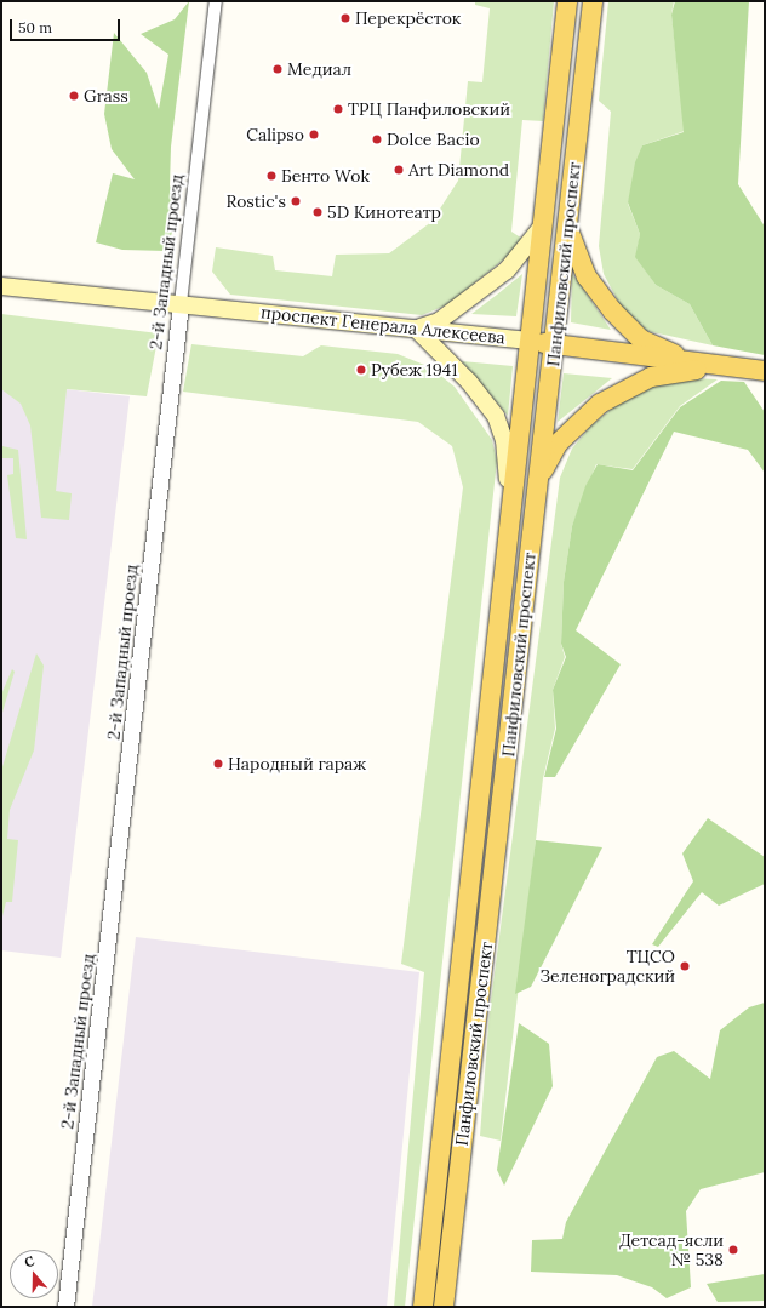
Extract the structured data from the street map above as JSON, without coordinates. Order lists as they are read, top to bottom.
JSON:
{
  "streets": {
    "main road": ["Панфиловский проспект", "проспект Генерала Алексеева"],
    "street": ["2-й Западный проезд"]
  },
  "crossings": [
    ["2-й Западный проезд", "проспект Генерала Алексеева"],
    ["Панфиловский проспект", "проспект Генерала Алексеева"]
  ],
  "places": [
    "Перекрёсток",
    "Медиал",
    "Grass",
    "ТРЦ Панфиловский",
    "Calipso",
    "Dolce Bacio",
    "Art Diamond",
    "Бенто Wok",
    "Rostic's",
    "5D Кинотеатр",
    "Рубеж 1941",
    "Народный гараж",
    "ТЦСО Зеленоградский",
    "Детсад-ясли № 538"
  ],
  "scale_bar": "50 m",
  "north": "top"
}
